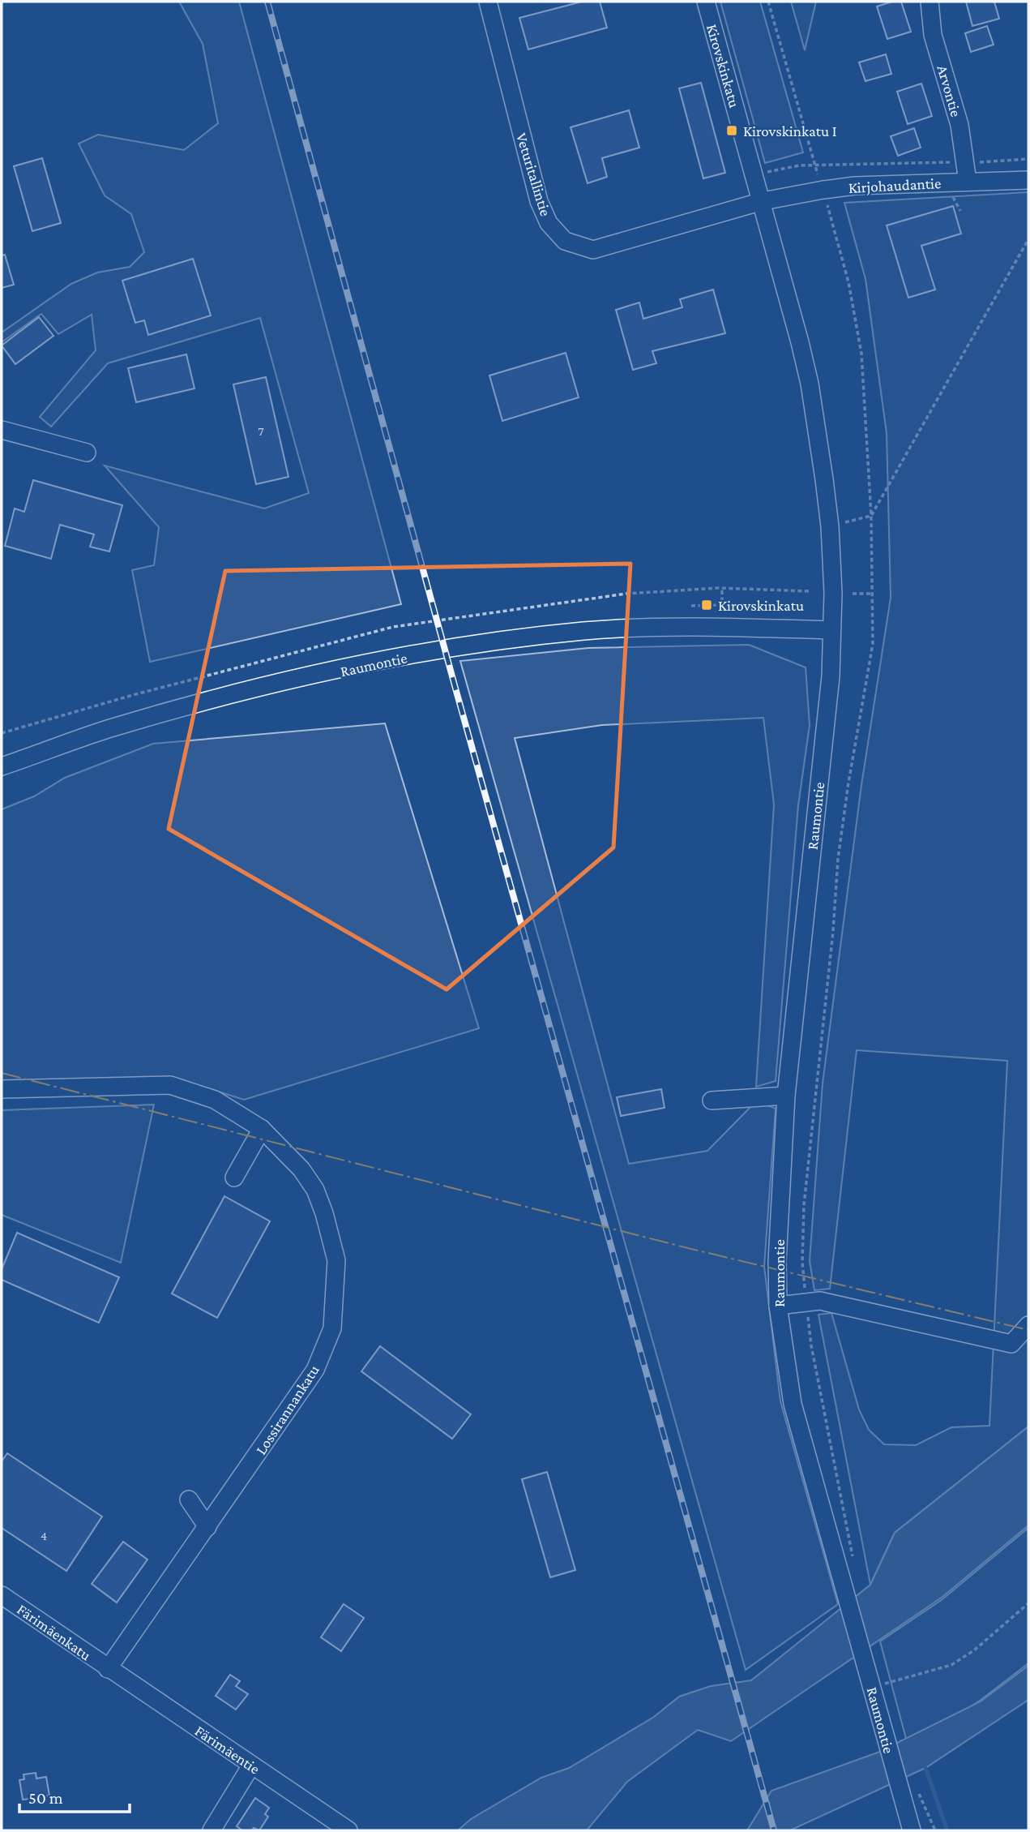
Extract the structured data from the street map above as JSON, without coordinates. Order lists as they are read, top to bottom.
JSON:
{
  "streets": {
    "street": [
      "Kirovskinkatu",
      "Arvontie",
      "Veturitallintie",
      "Kirjohaudantie",
      "Raumontie",
      "Lossirannankatu",
      "Färimäenkatu",
      "Färimäentie"
    ]
  },
  "crossings": [
    ["Kirovskinkatu", "Veturitallintie"],
    ["Kirovskinkatu", "Kirjohaudantie"],
    ["Kirovskinkatu", "Raumontie"],
    ["Arvontie", "Kirjohaudantie"],
    ["Veturitallintie", "Kirjohaudantie"],
    ["Lossirannankatu", "Färimäenkatu"],
    ["Lossirannankatu", "Färimäentie"],
    ["Färimäenkatu", "Färimäentie"]
  ],
  "places": {
    "transit": ["Kirovskinkatu I", "Kirovskinkatu"]
  },
  "house_numbers": ["7", "4"],
  "scale_bar": "50 m"
}
